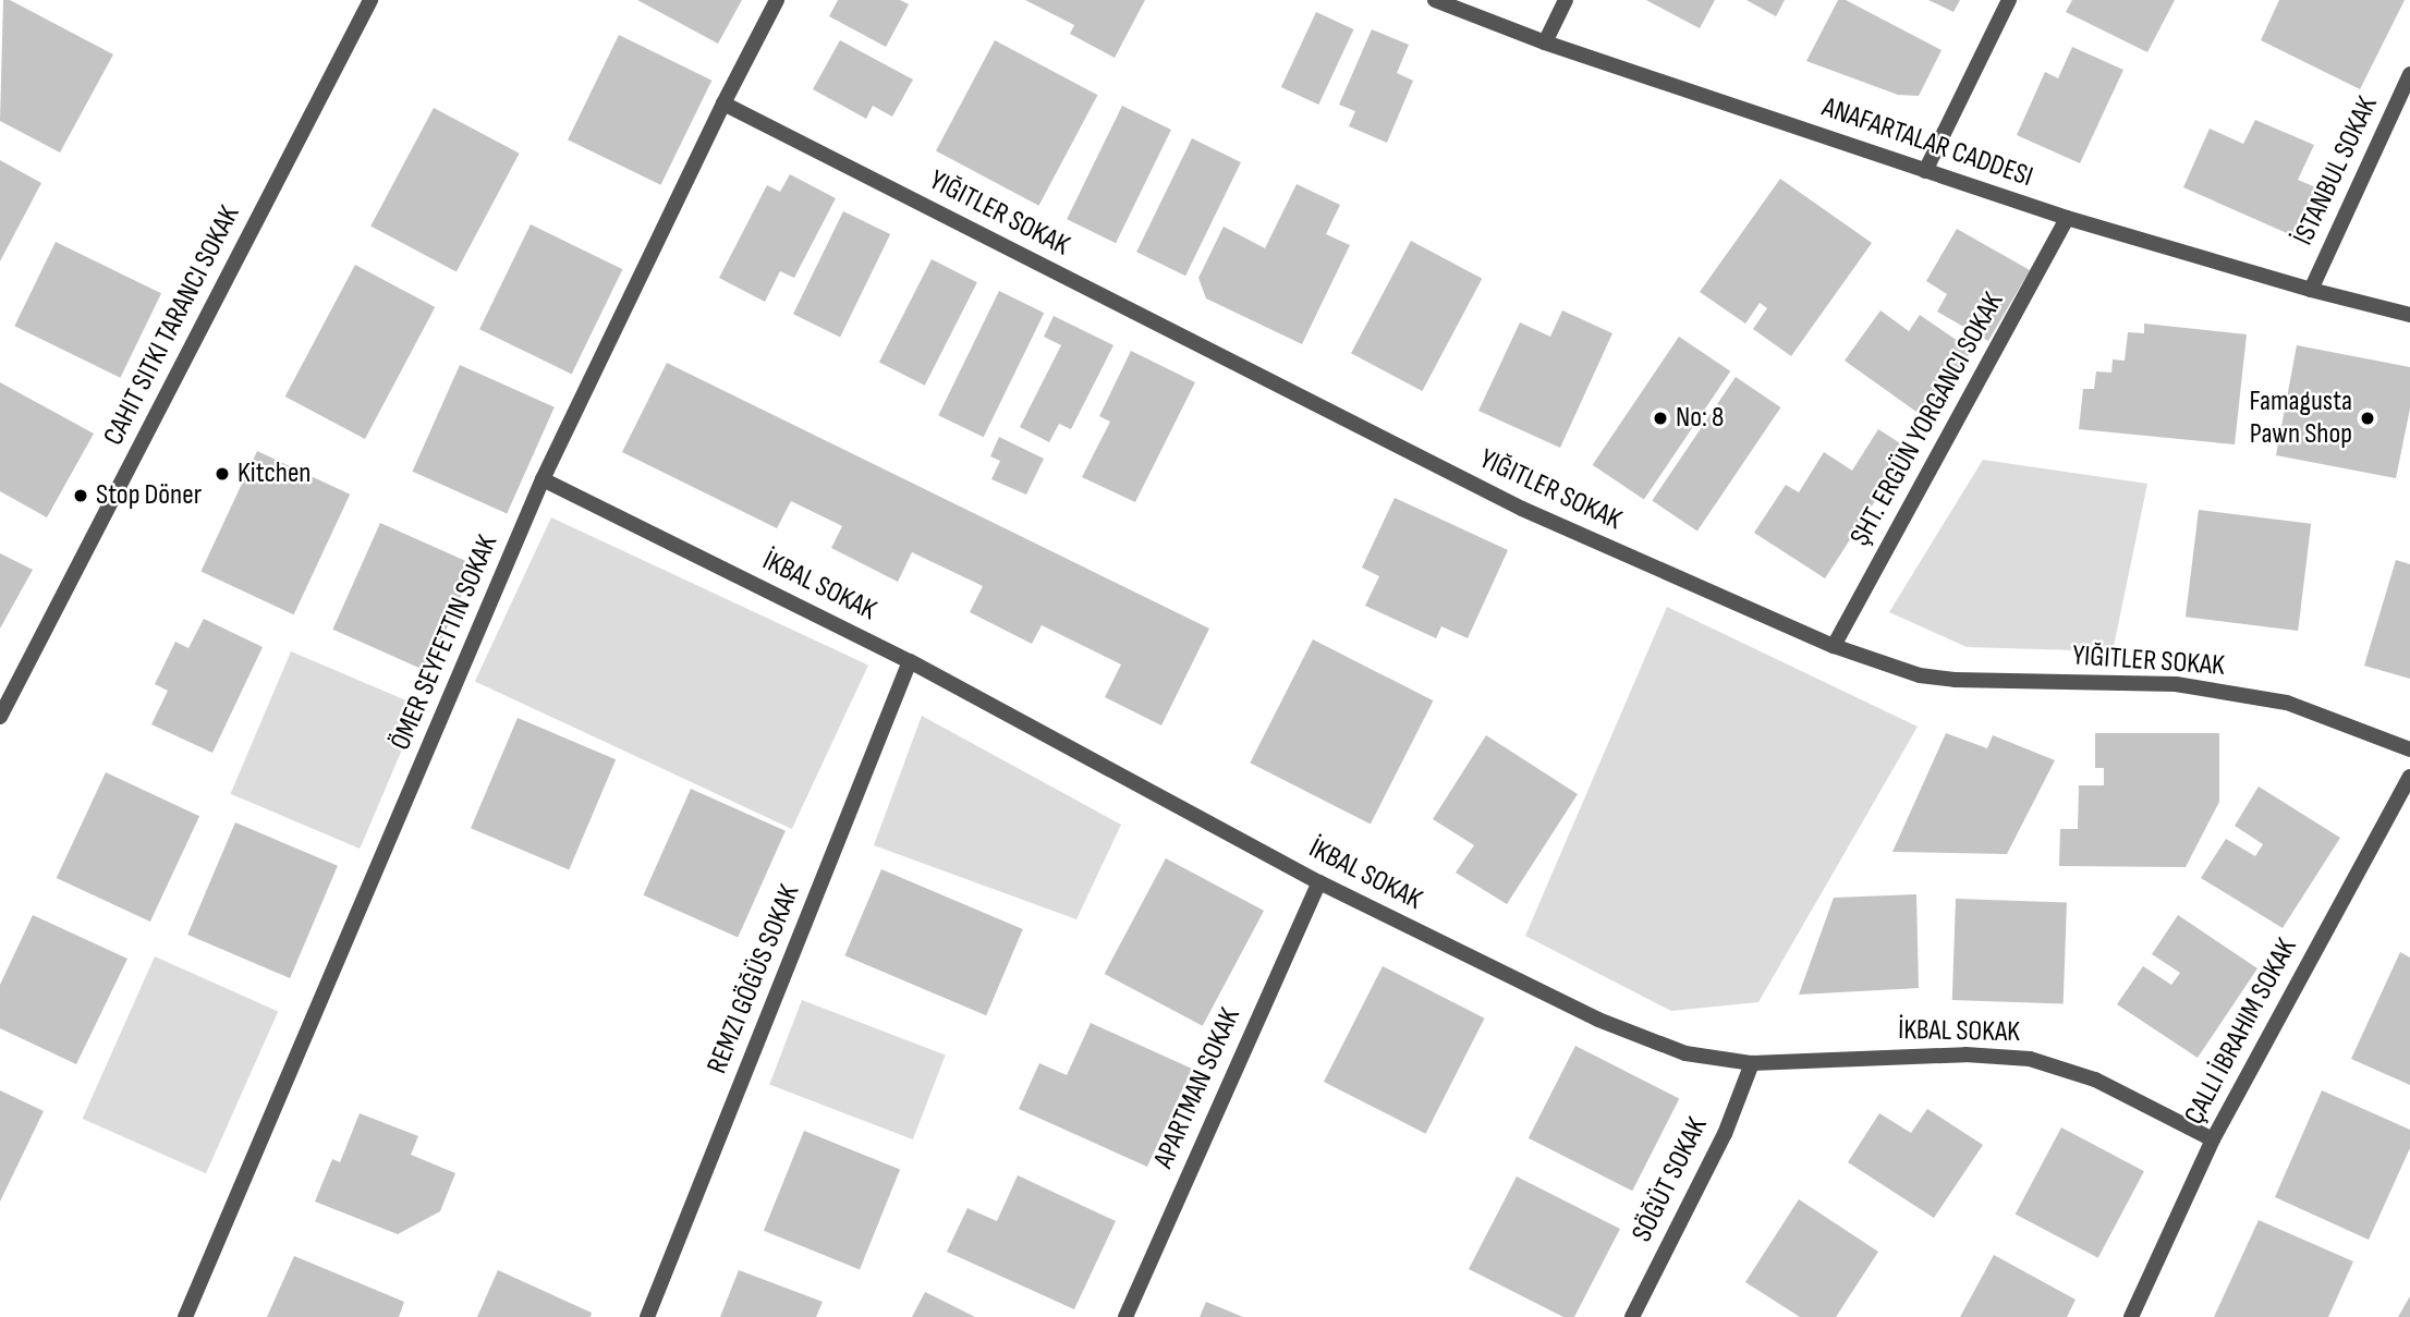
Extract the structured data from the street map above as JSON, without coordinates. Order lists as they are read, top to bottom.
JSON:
{
  "streets": {
    "street": [
      "ANAFARTALAR CADDESI",
      "İSTANBUL SOKAK",
      "YIĞITLER SOKAK",
      "İKBAL SOKAK",
      "ÖMER SEYFETTIN SOKAK",
      "REMZI GÖĞÜS SOKAK",
      "APARTMAN SOKAK",
      "SÖĞÜT SOKAK"
    ]
  },
  "crossings": [
    ["ANAFARTALAR CADDESI", "İSTANBUL SOKAK"],
    ["YIĞITLER SOKAK", "ÖMER SEYFETTIN SOKAK"],
    ["İKBAL SOKAK", "ÖMER SEYFETTIN SOKAK"],
    ["İKBAL SOKAK", "REMZI GÖĞÜS SOKAK"],
    ["İKBAL SOKAK", "APARTMAN SOKAK"],
    ["İKBAL SOKAK", "SÖĞÜT SOKAK"]
  ],
  "places": [
    "No: 8",
    "Famagusta Pawn Shop",
    "Kitchen",
    "Stop Döner"
  ]
}
